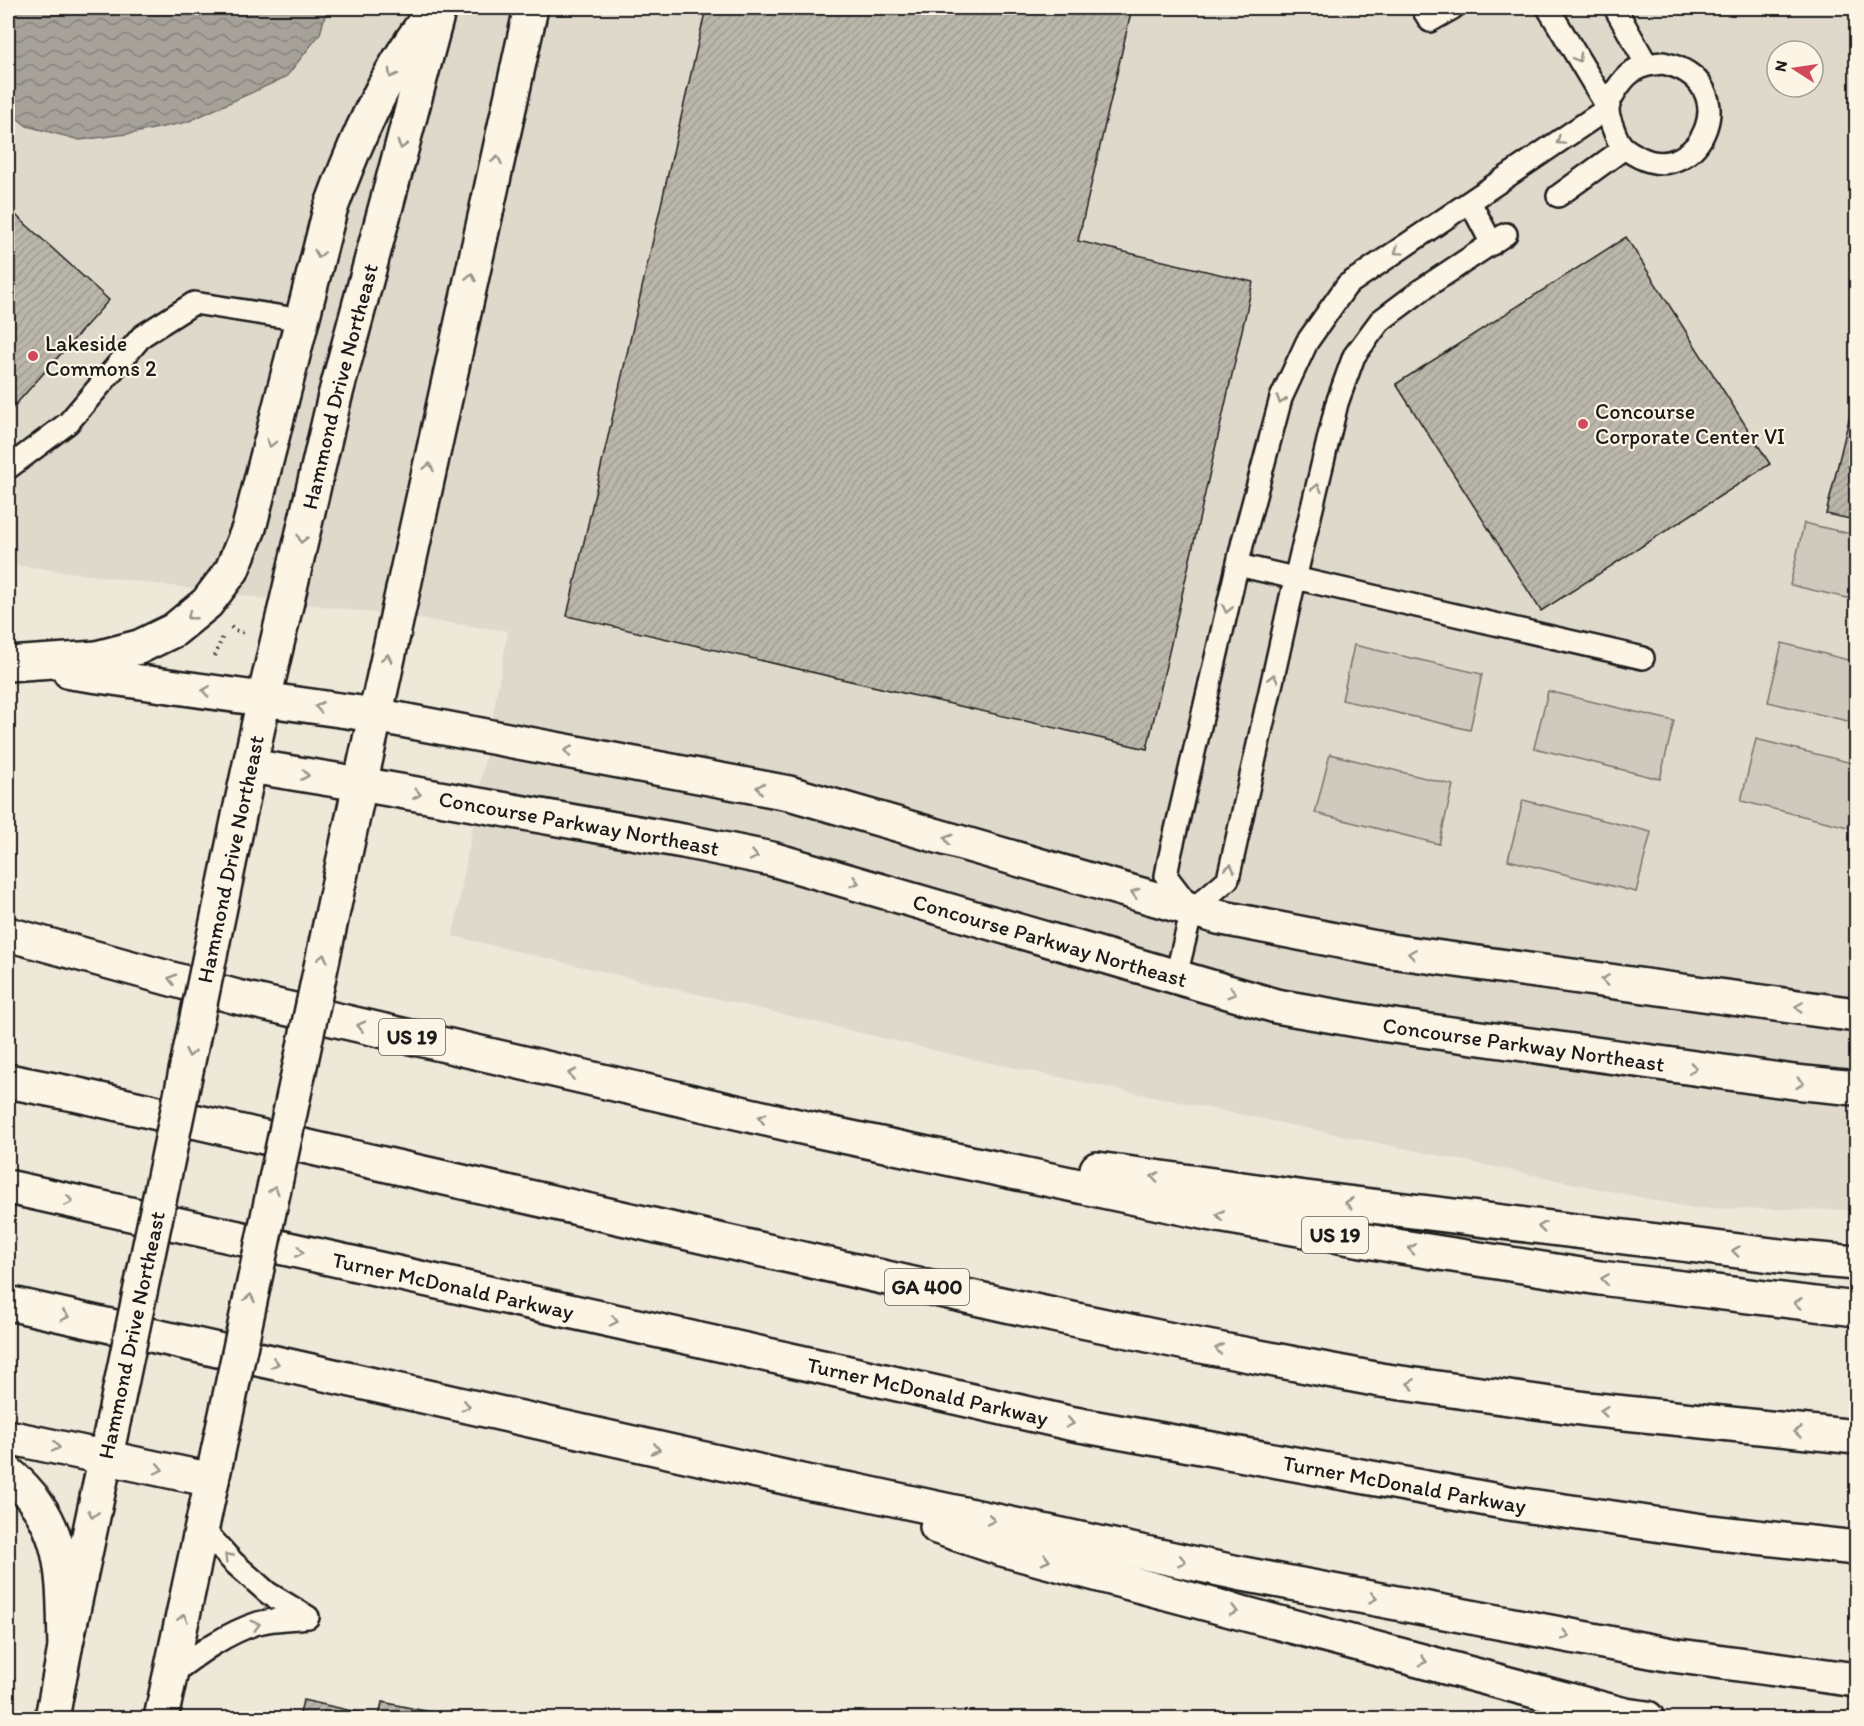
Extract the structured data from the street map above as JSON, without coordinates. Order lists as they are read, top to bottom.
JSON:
{
  "streets": {
    "main road": [
      "Hammond Drive Northeast",
      "Concourse Parkway Northeast",
      "US 19",
      "Turner McDonald Parkway",
      "GA 400"
    ]
  },
  "crossings": [
    ["Hammond Drive Northeast", "Concourse Parkway Northeast"]
  ],
  "places": ["Lakeside Commons 2", "Concourse Corporate Center VI"],
  "north": "left"
}
